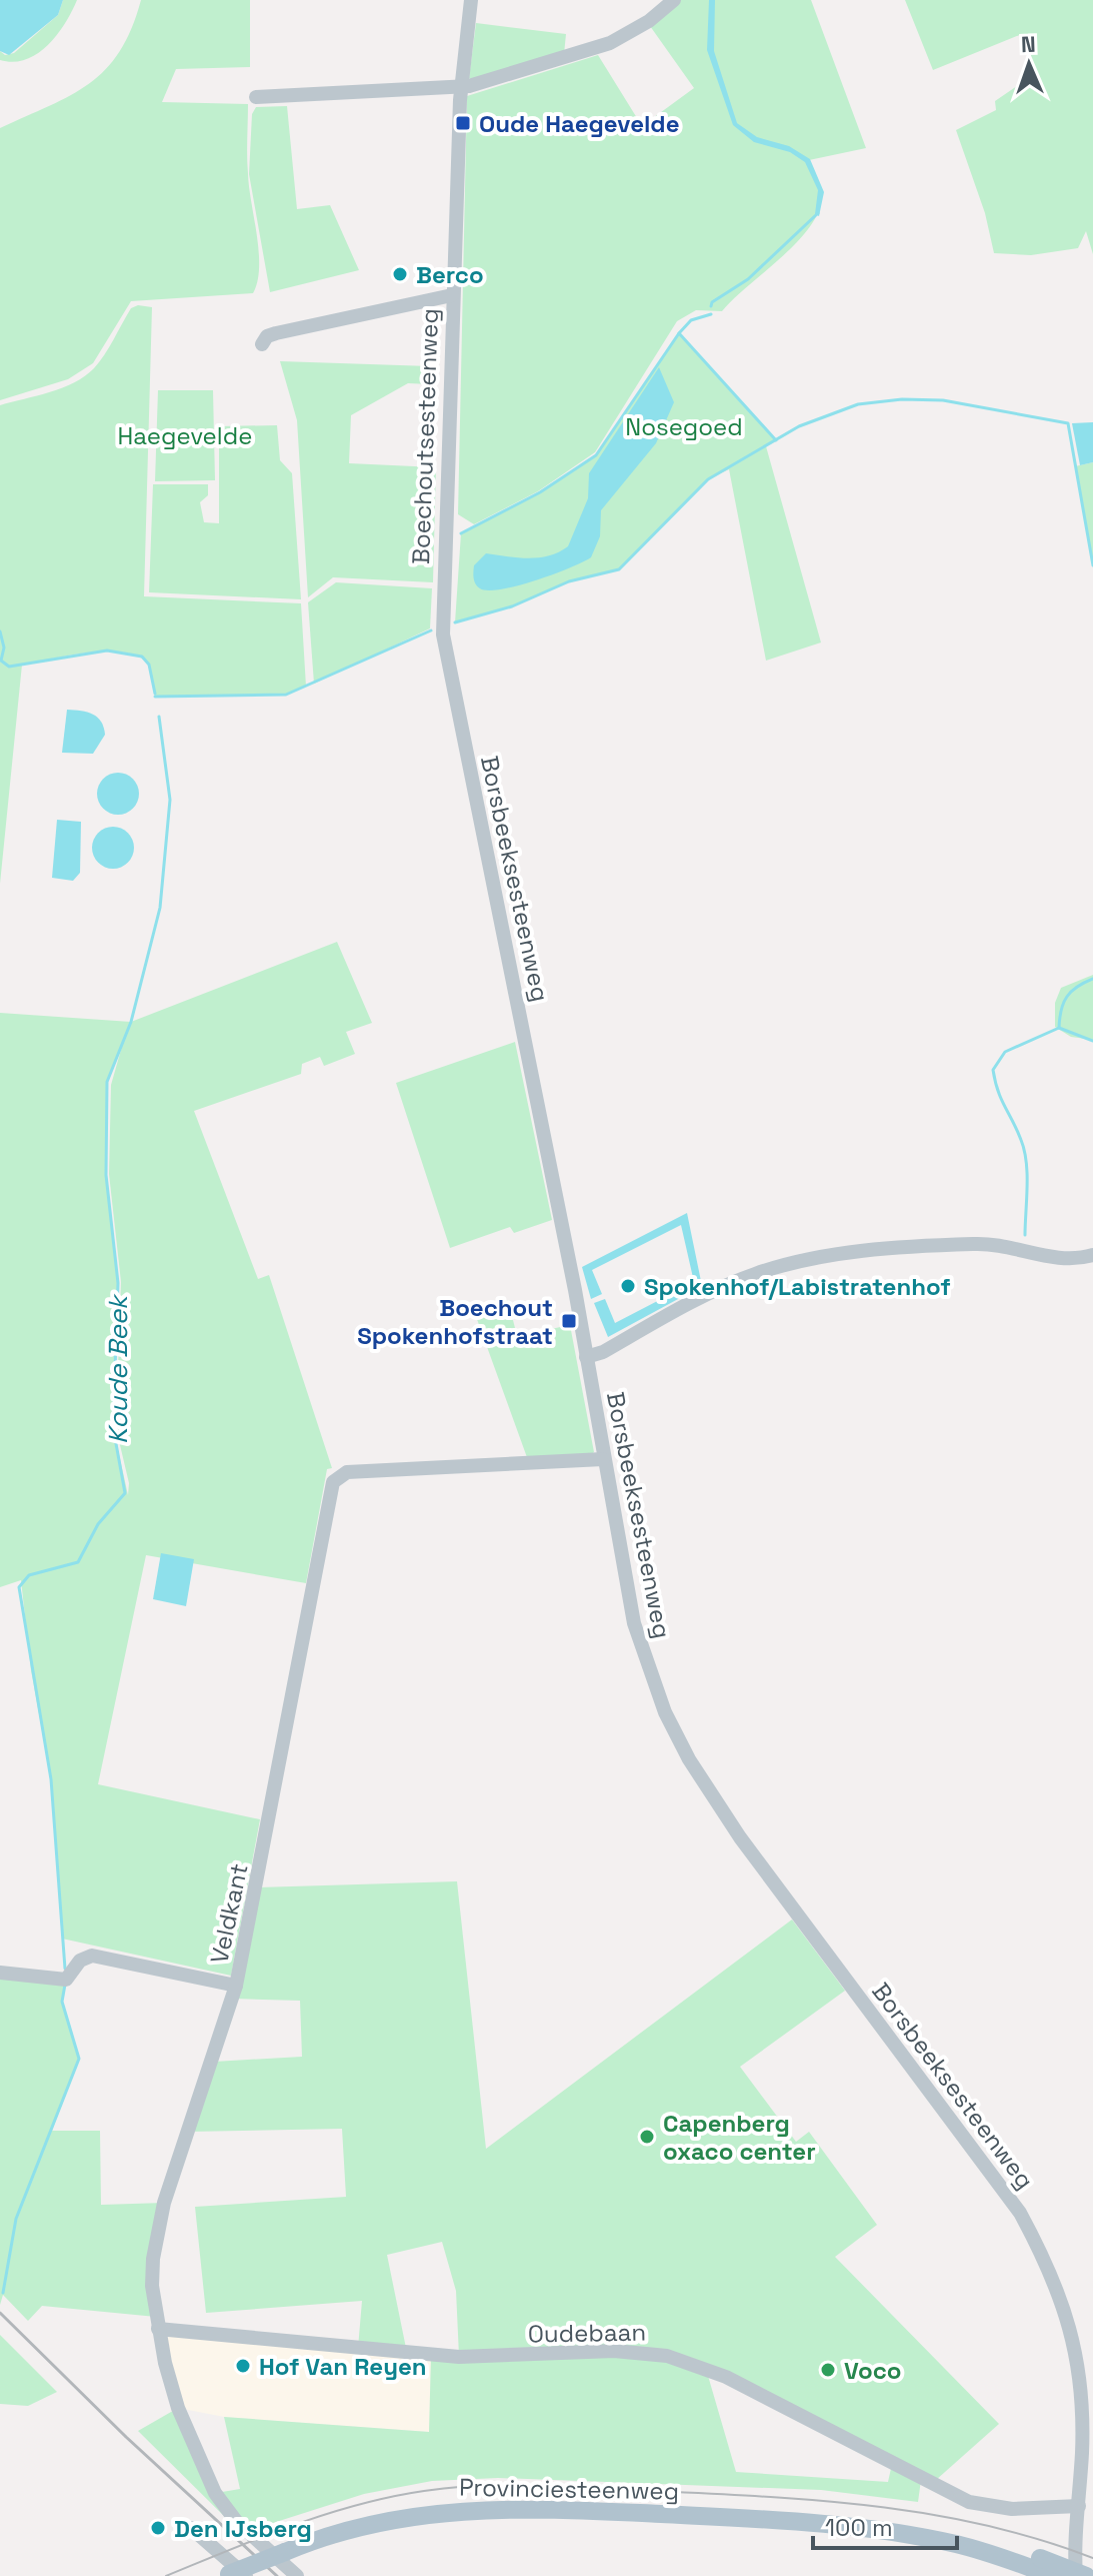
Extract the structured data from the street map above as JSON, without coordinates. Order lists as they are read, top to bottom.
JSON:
{
  "streets": {
    "main road": ["Provinciesteenweg"],
    "street": [
      "Boechoutsesteenweg",
      "Borsbeeksesteenweg",
      "Veldkant",
      "Oudebaan"
    ]
  },
  "crossings": [
    ["Boechoutsesteenweg", "Borsbeeksesteenweg"],
    ["Borsbeeksesteenweg", "Veldkant"],
    ["Borsbeeksesteenweg", "Oudebaan"],
    ["Borsbeeksesteenweg", "Provinciesteenweg"],
    ["Veldkant", "Oudebaan"]
  ],
  "water": ["Koude Beek"],
  "parks": ["Nosegoed", "Haegevelde"],
  "places": {
    "transit": ["Oude Haegevelde", "Boechout Spokenhofstraat"],
    "other": [
      "Berco",
      "Spokenhof/Labistratenhof",
      "Capenberg oxaco center",
      "Hof Van Reyen",
      "Voco",
      "Den IJsberg"
    ]
  },
  "scale_bar": "100 m",
  "north": "top"
}
